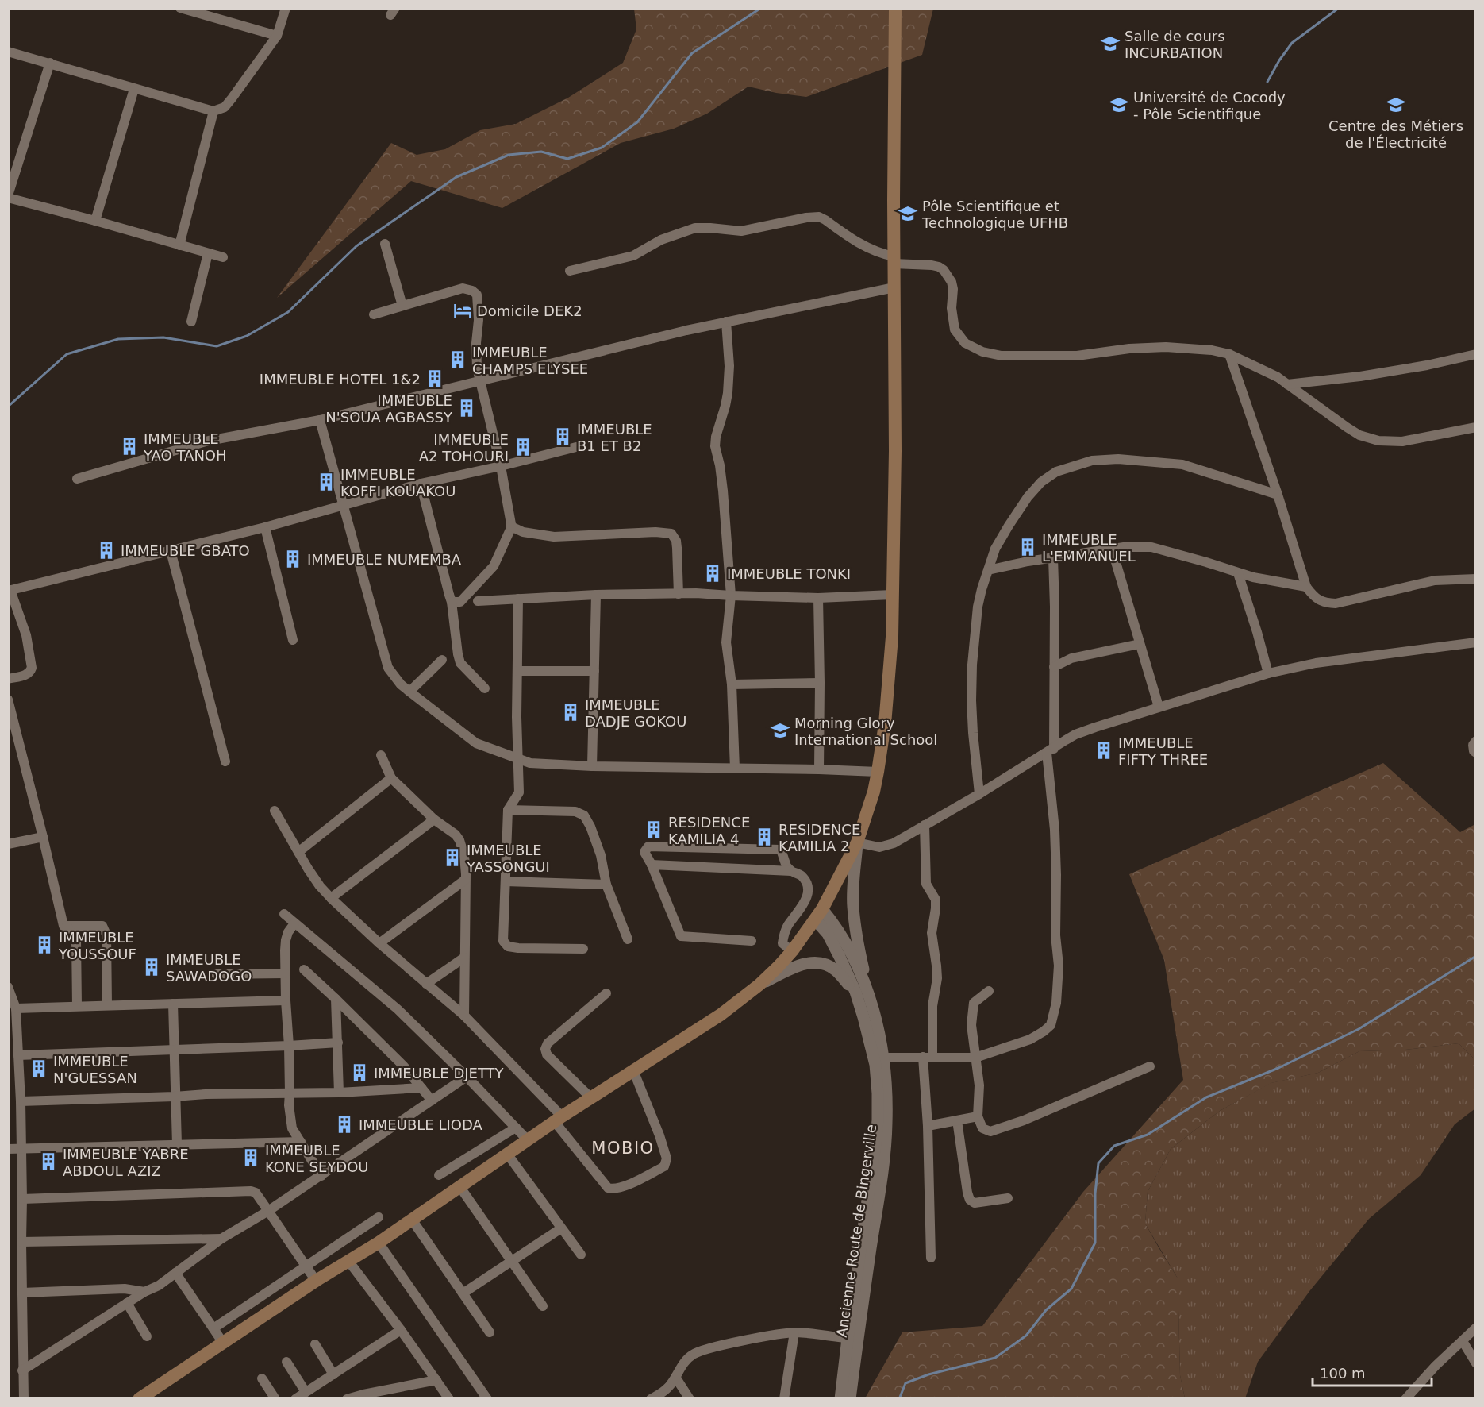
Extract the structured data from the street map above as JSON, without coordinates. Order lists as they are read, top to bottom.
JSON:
{
  "streets": {
    "street": ["Ancienne Route de Bingerville"]
  },
  "districts": ["MOBIO"],
  "places": {
    "school or university": [
      "Salle de cours INCURBATION",
      "Université de Cocody - Pôle Scientifique",
      "Centre des Métiers de l'Électricité",
      "Pôle Scientifique et Technologique UFHB",
      "Morning Glory International School"
    ],
    "hotel": ["Domicile DEK2"],
    "building": [
      "IMMEUBLE CHAMPS ELYSEE",
      "IMMEUBLE HOTEL 1&2",
      "IMMEUBLE N'SOUA AGBASSY",
      "IMMEUBLE B1 ET B2",
      "IMMEUBLE YAO TANOH",
      "IMMEUBLE A2 TOHOURI",
      "IMMEUBLE KOFFI KOUAKOU",
      "IMMEUBLE L'EMMANUEL",
      "IMMEUBLE GBATO",
      "IMMEUBLE NUMEMBA",
      "IMMEUBLE TONKI",
      "IMMEUBLE DADJE GOKOU",
      "IMMEUBLE FIFTY THREE",
      "RESIDENCE KAMILIA 4",
      "RESIDENCE KAMILIA 2",
      "IMMEUBLE YASSONGUI",
      "IMMEUBLE YOUSSOUF",
      "IMMEUBLE SAWADOGO",
      "IMMEUBLE N'GUESSAN",
      "IMMEUBLE DJETTY",
      "IMMEUBLE LIODA",
      "IMMEUBLE KONE SEYDOU",
      "IMMEUBLE YABRE ABDOUL AZIZ"
    ]
  },
  "scale_bar": "100 m"
}
